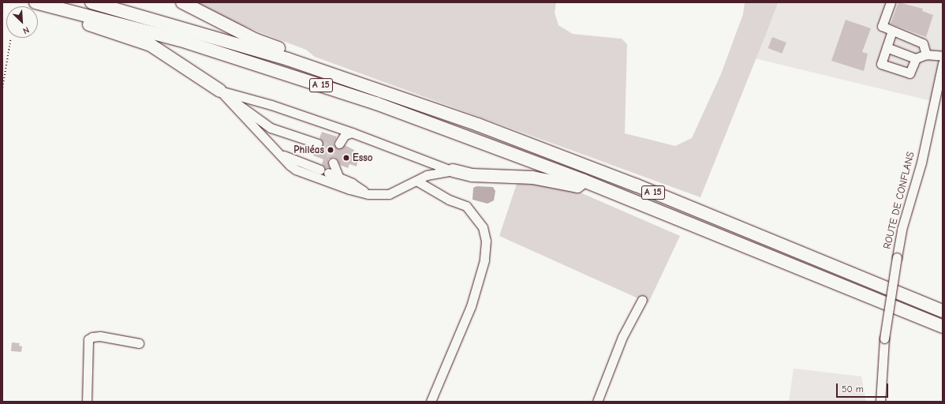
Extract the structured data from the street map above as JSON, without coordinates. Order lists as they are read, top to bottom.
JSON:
{
  "streets": {
    "highway": ["A 15"],
    "street": ["ROUTE DE CONFLANS"]
  },
  "places": ["Philéas", "Esso"],
  "scale_bar": "50 m",
  "north": "bottom right"
}
